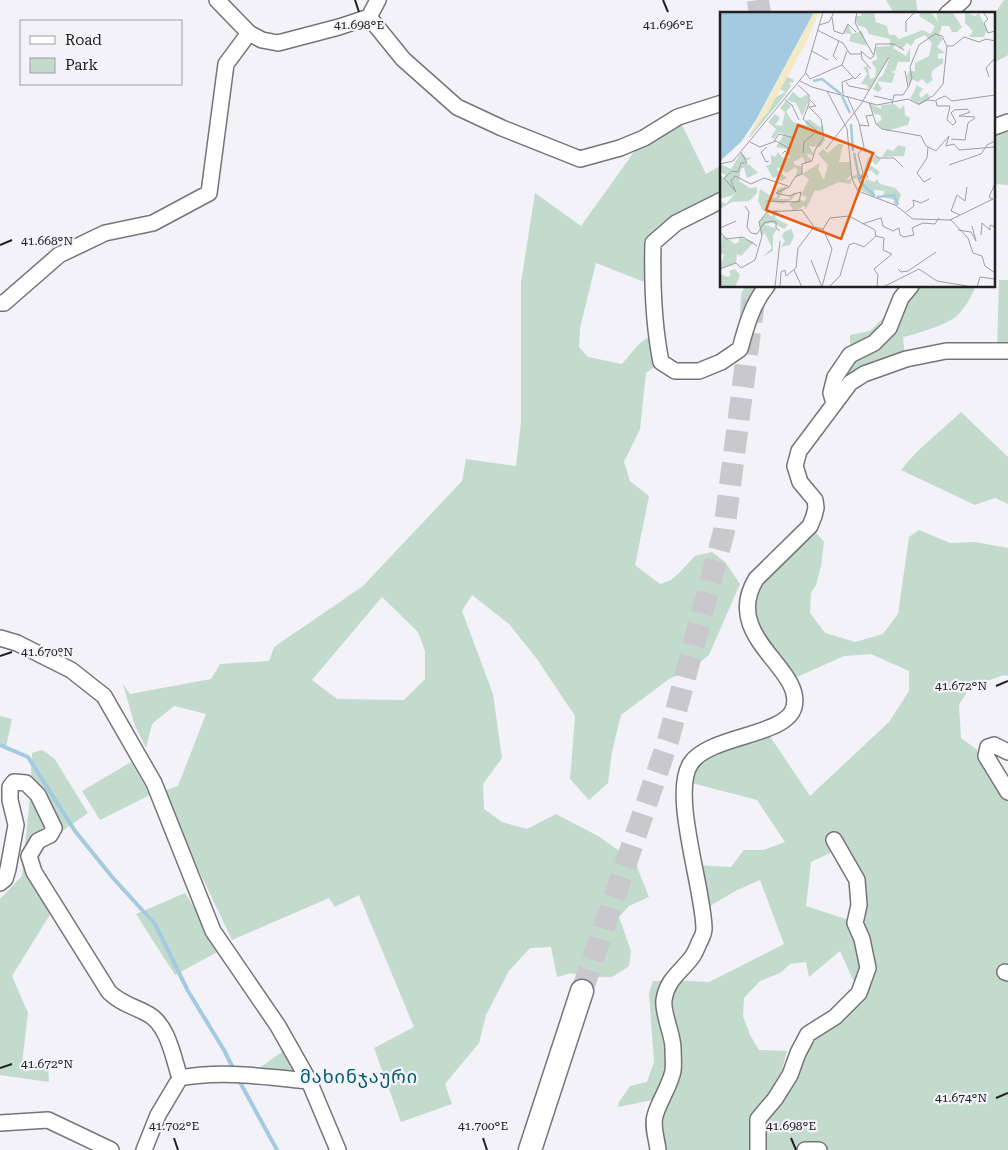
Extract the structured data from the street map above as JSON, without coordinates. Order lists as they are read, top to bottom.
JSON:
{
  "districts": ["მახინჯაური"],
  "legend": ["Road", "Park"],
  "coordinates": [
    "41.698°E",
    "41.696°E",
    "41.668°N",
    "41.670°N",
    "41.672°N",
    "41.674°N",
    "41.702°E",
    "41.700°E"
  ]
}
